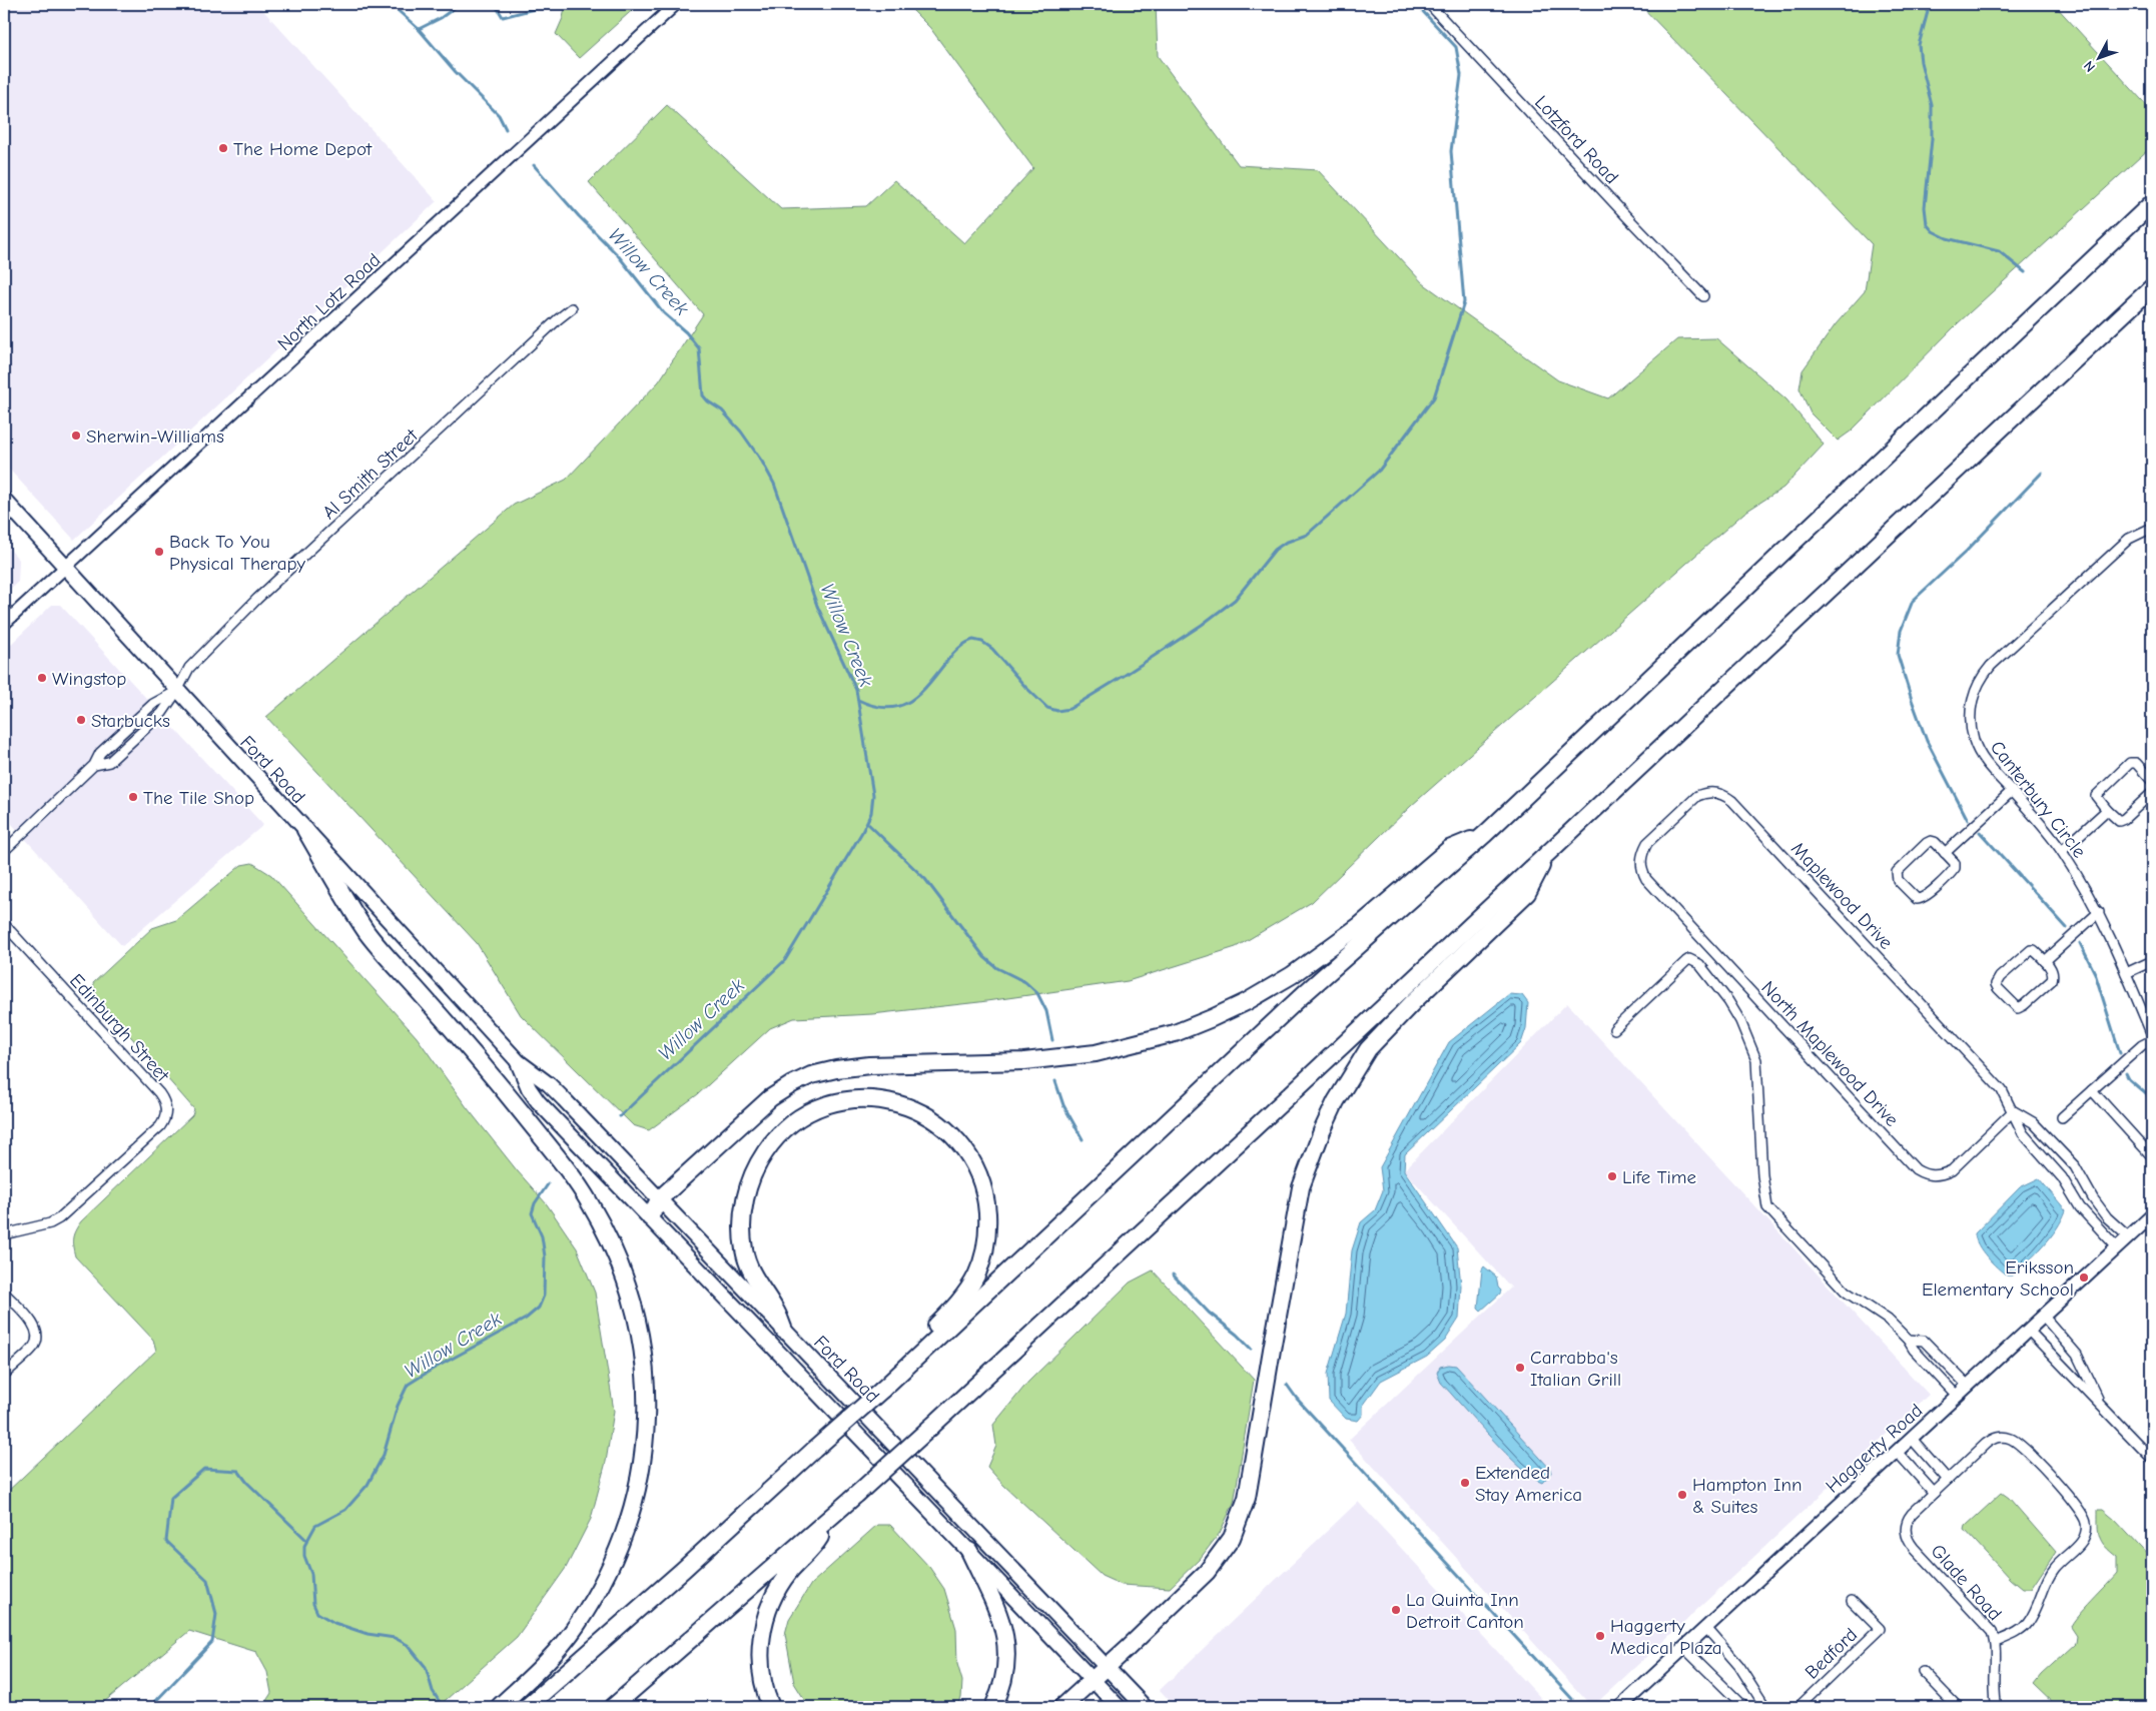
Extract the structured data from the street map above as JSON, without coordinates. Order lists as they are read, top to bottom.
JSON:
{
  "streets": {
    "main road": ["Ford Road", "Haggerty Road"],
    "street": [
      "Lotzford Road",
      "North Lotz Road",
      "Al Smith Street",
      "Canterbury Circle",
      "Maplewood Drive",
      "Edinburgh Street",
      "North Maplewood Drive",
      "Glade Road",
      "Bedford"
    ]
  },
  "crossings": [
    ["North Lotz Road", "Ford Road"],
    ["Al Smith Street", "Ford Road"],
    ["Maplewood Drive", "North Maplewood Drive"],
    ["Maplewood Drive", "Haggerty Road"]
  ],
  "water": ["Willow Creek"],
  "places": [
    "The Home Depot",
    "Sherwin-Williams",
    "Back To You Physical Therapy",
    "Wingstop",
    "Starbucks",
    "The Tile Shop",
    "Life Time",
    "Eriksson Elementary School",
    "Carrabba's Italian Grill",
    "Extended Stay America",
    "Hampton Inn & Suites",
    "La Quinta Inn Detroit Canton",
    "Haggerty Medical Plaza"
  ],
  "north": "bottom left"
}
